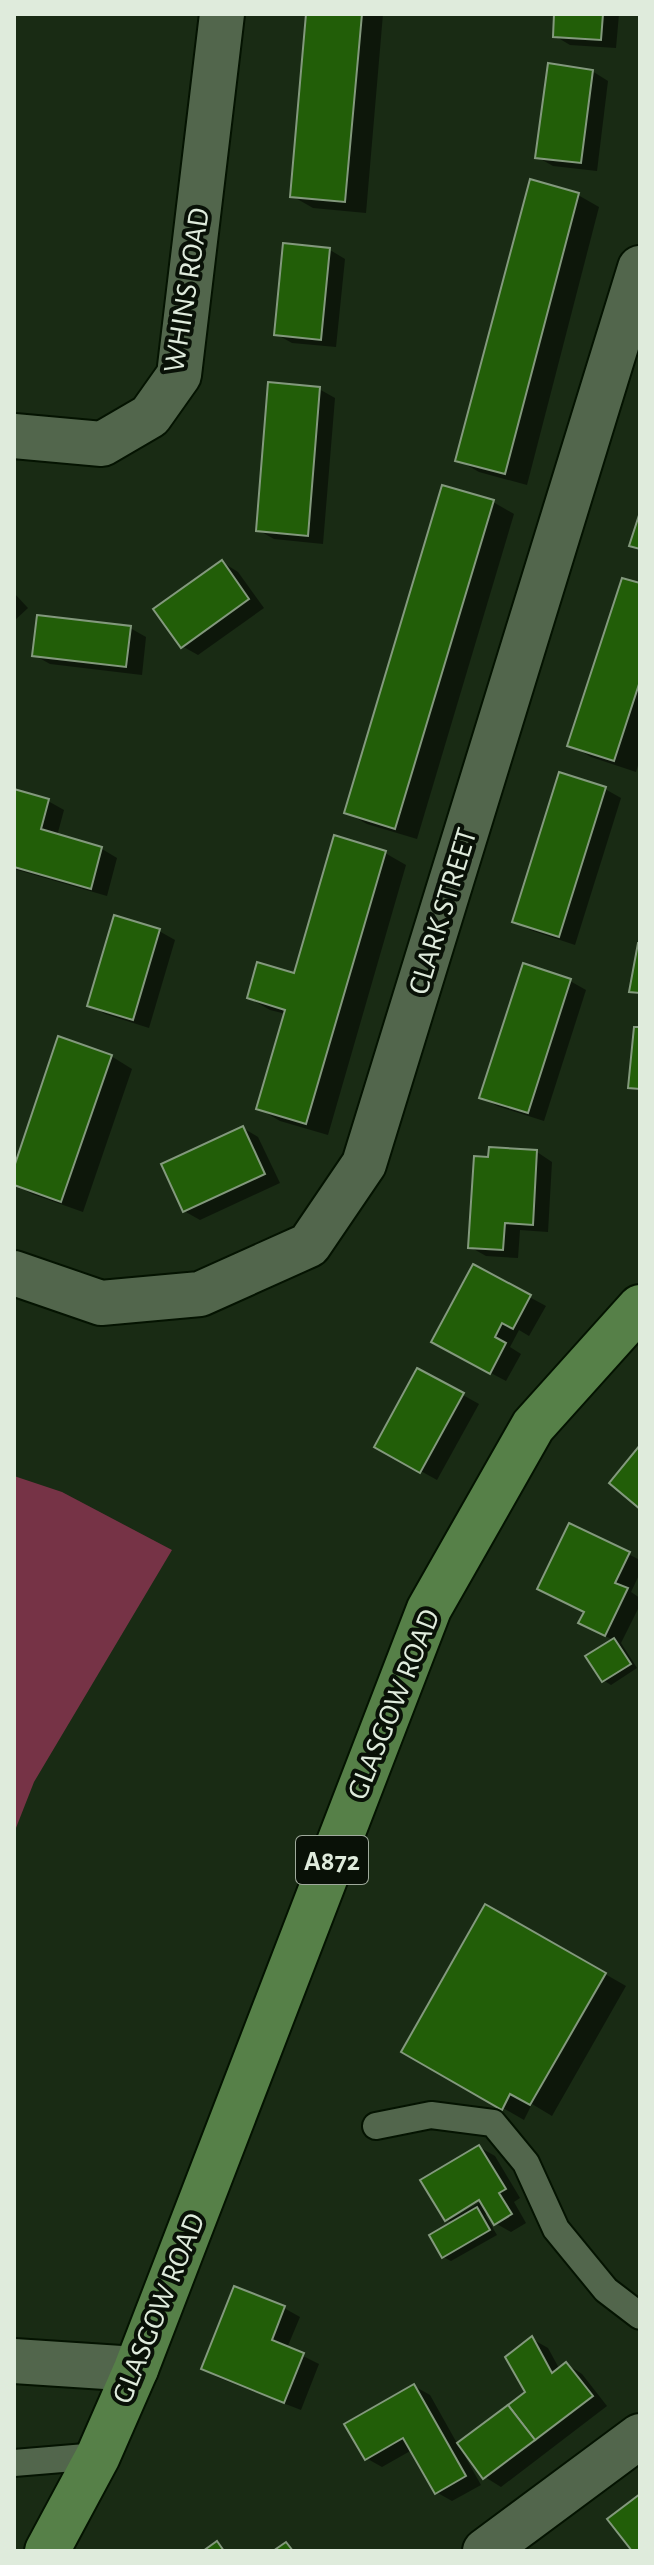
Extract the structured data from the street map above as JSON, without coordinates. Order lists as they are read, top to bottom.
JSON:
{
  "streets": {
    "main road": ["GLASGOW ROAD", "A872"],
    "street": ["WHINS ROAD", "CLARK STREET"]
  }
}
